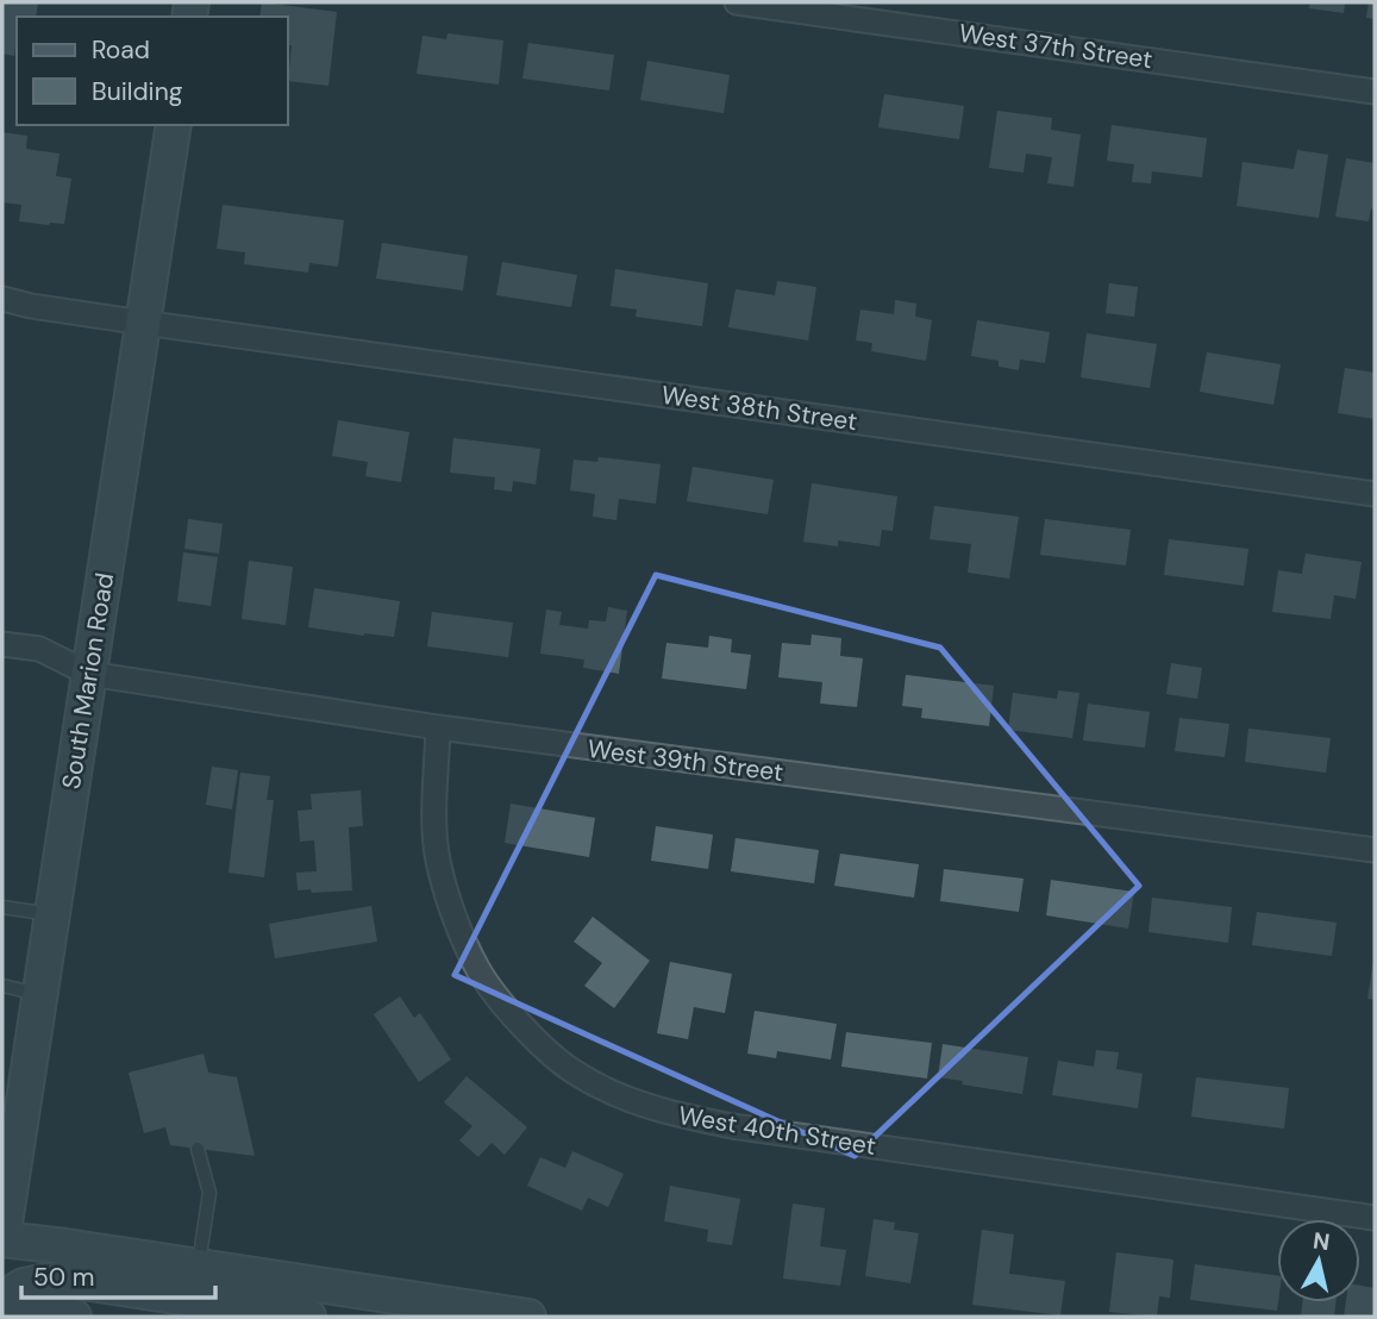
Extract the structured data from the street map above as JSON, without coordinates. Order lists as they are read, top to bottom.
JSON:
{
  "streets": {
    "main road": ["South Marion Road"],
    "street": [
      "West 37th Street",
      "West 38th Street",
      "West 39th Street",
      "West 40th Street"
    ]
  },
  "crossings": [
    ["West 38th Street", "South Marion Road"],
    ["South Marion Road", "West 39th Street"],
    ["West 39th Street", "West 40th Street"]
  ],
  "legend": ["Road", "Building"],
  "scale_bar": "50 m",
  "north": "top"
}
